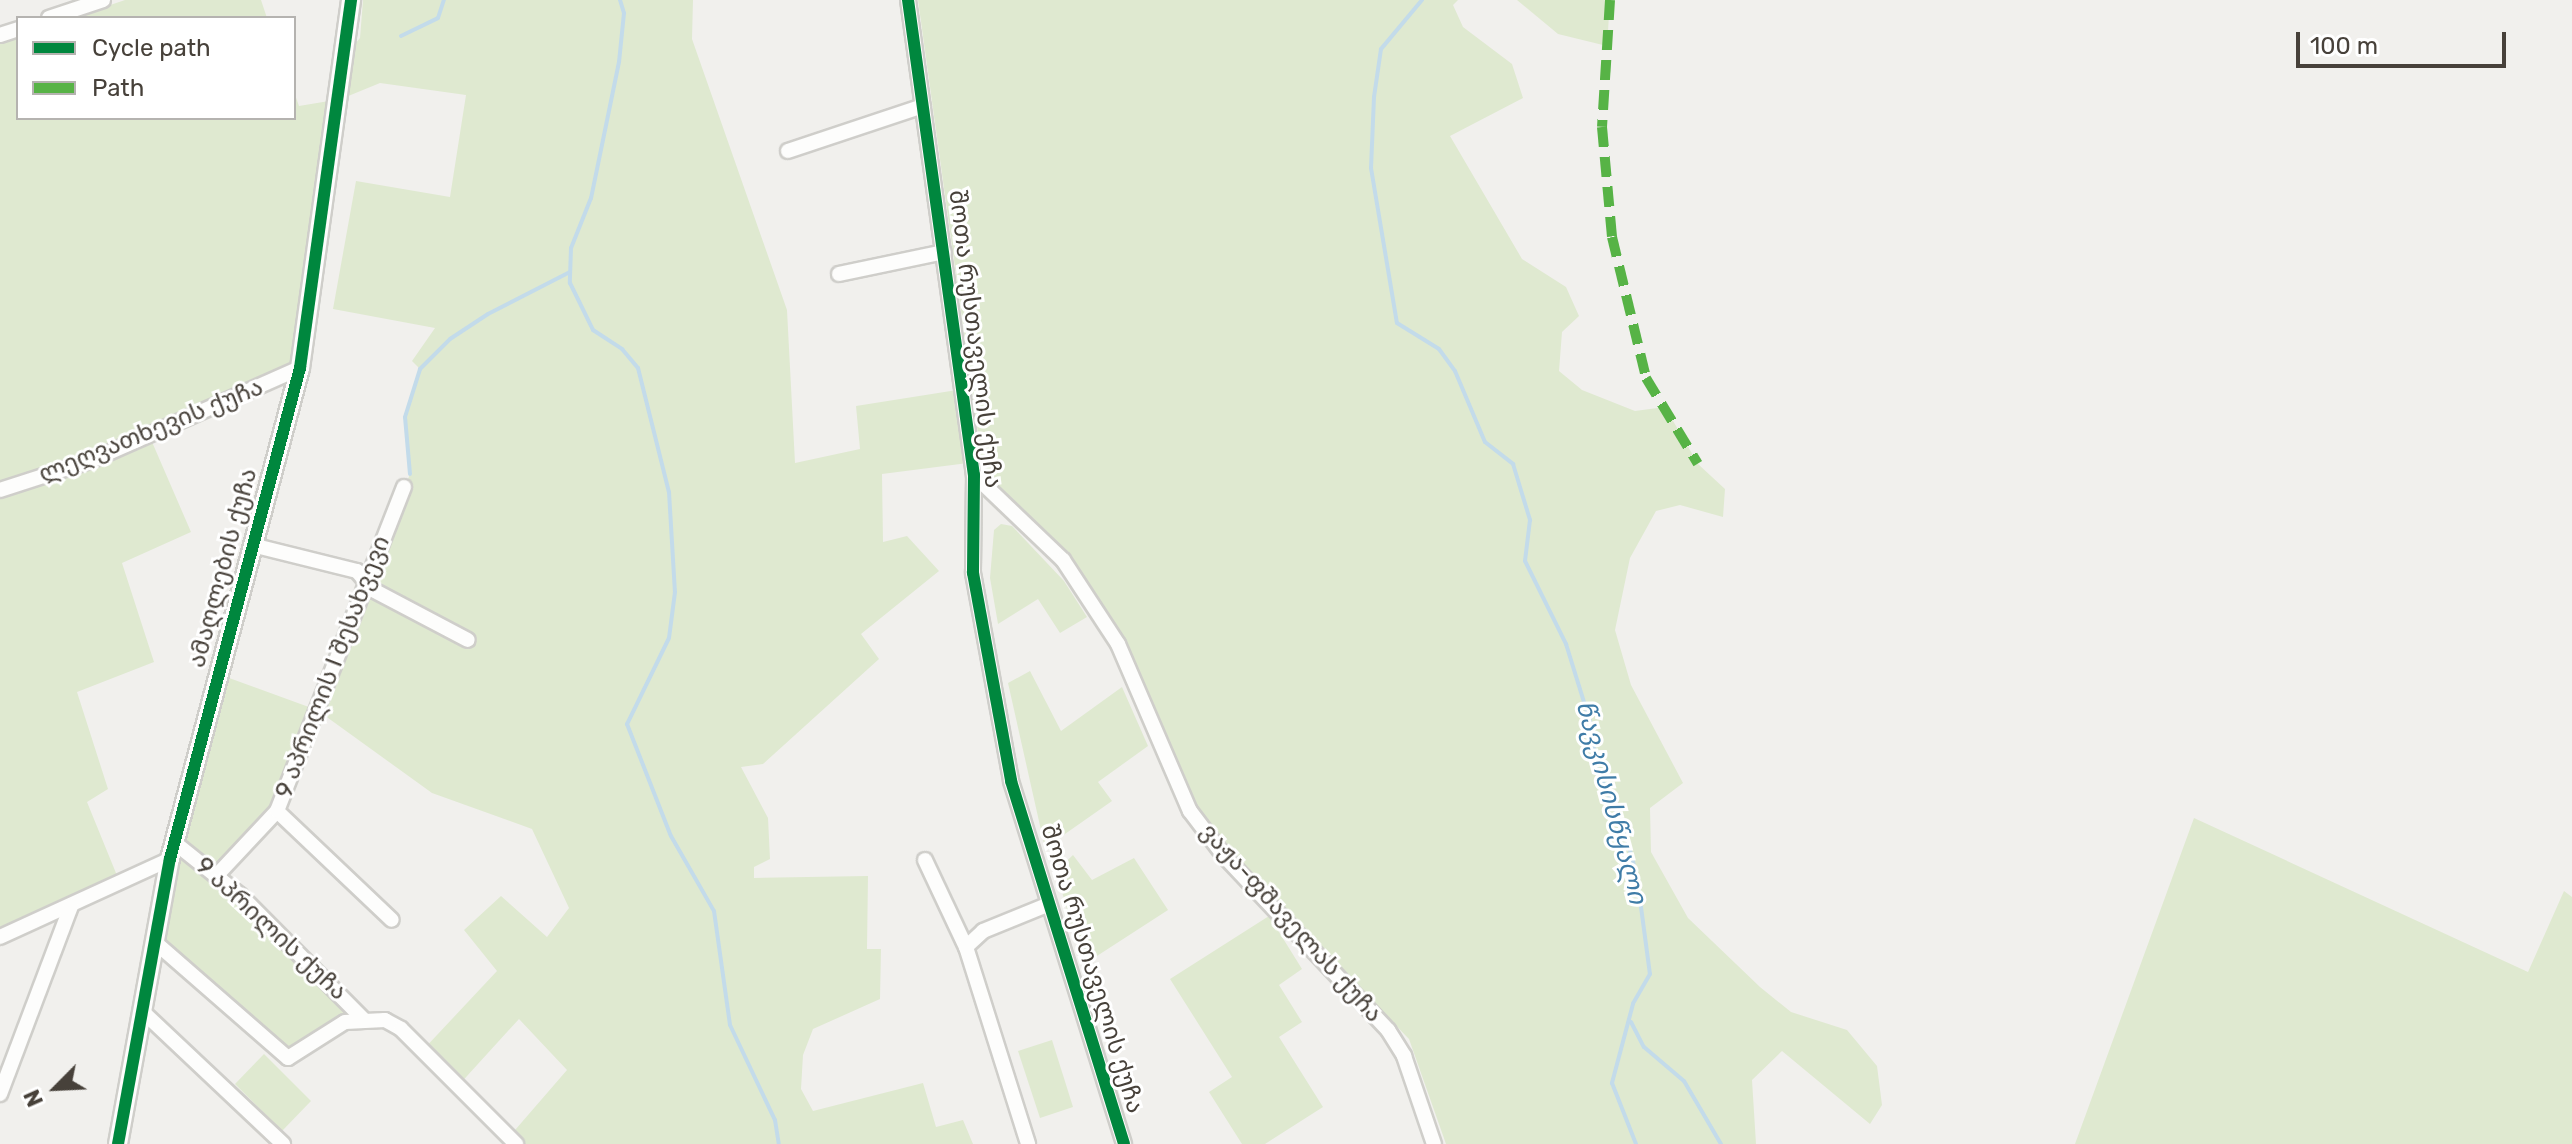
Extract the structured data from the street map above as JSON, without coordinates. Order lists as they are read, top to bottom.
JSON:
{
  "streets": {
    "street": [
      "შოთა რუსთაველის ქუჩა",
      "ლეღვათხევის ქუჩა",
      "ამაღლების ქუჩა",
      "9 აპრილის I შესახვევი",
      "ვაჟა-ფშაველას ქუჩა",
      "9 აპრილის ქუჩა"
    ]
  },
  "crossings": [
    ["შოთა რუსთაველის ქუჩა", "ვაჟა-ფშაველას ქუჩა"],
    ["ლეღვათხევის ქუჩა", "ამაღლების ქუჩა"],
    ["ამაღლების ქუჩა", "9 აპრილის ქუჩა"],
    ["9 აპრილის I შესახვევი", "9 აპრილის ქუჩა"]
  ],
  "water": ["წავკისისწყალი"],
  "legend": ["Cycle path", "Path"],
  "scale_bar": "100 m",
  "north": "bottom left"
}
